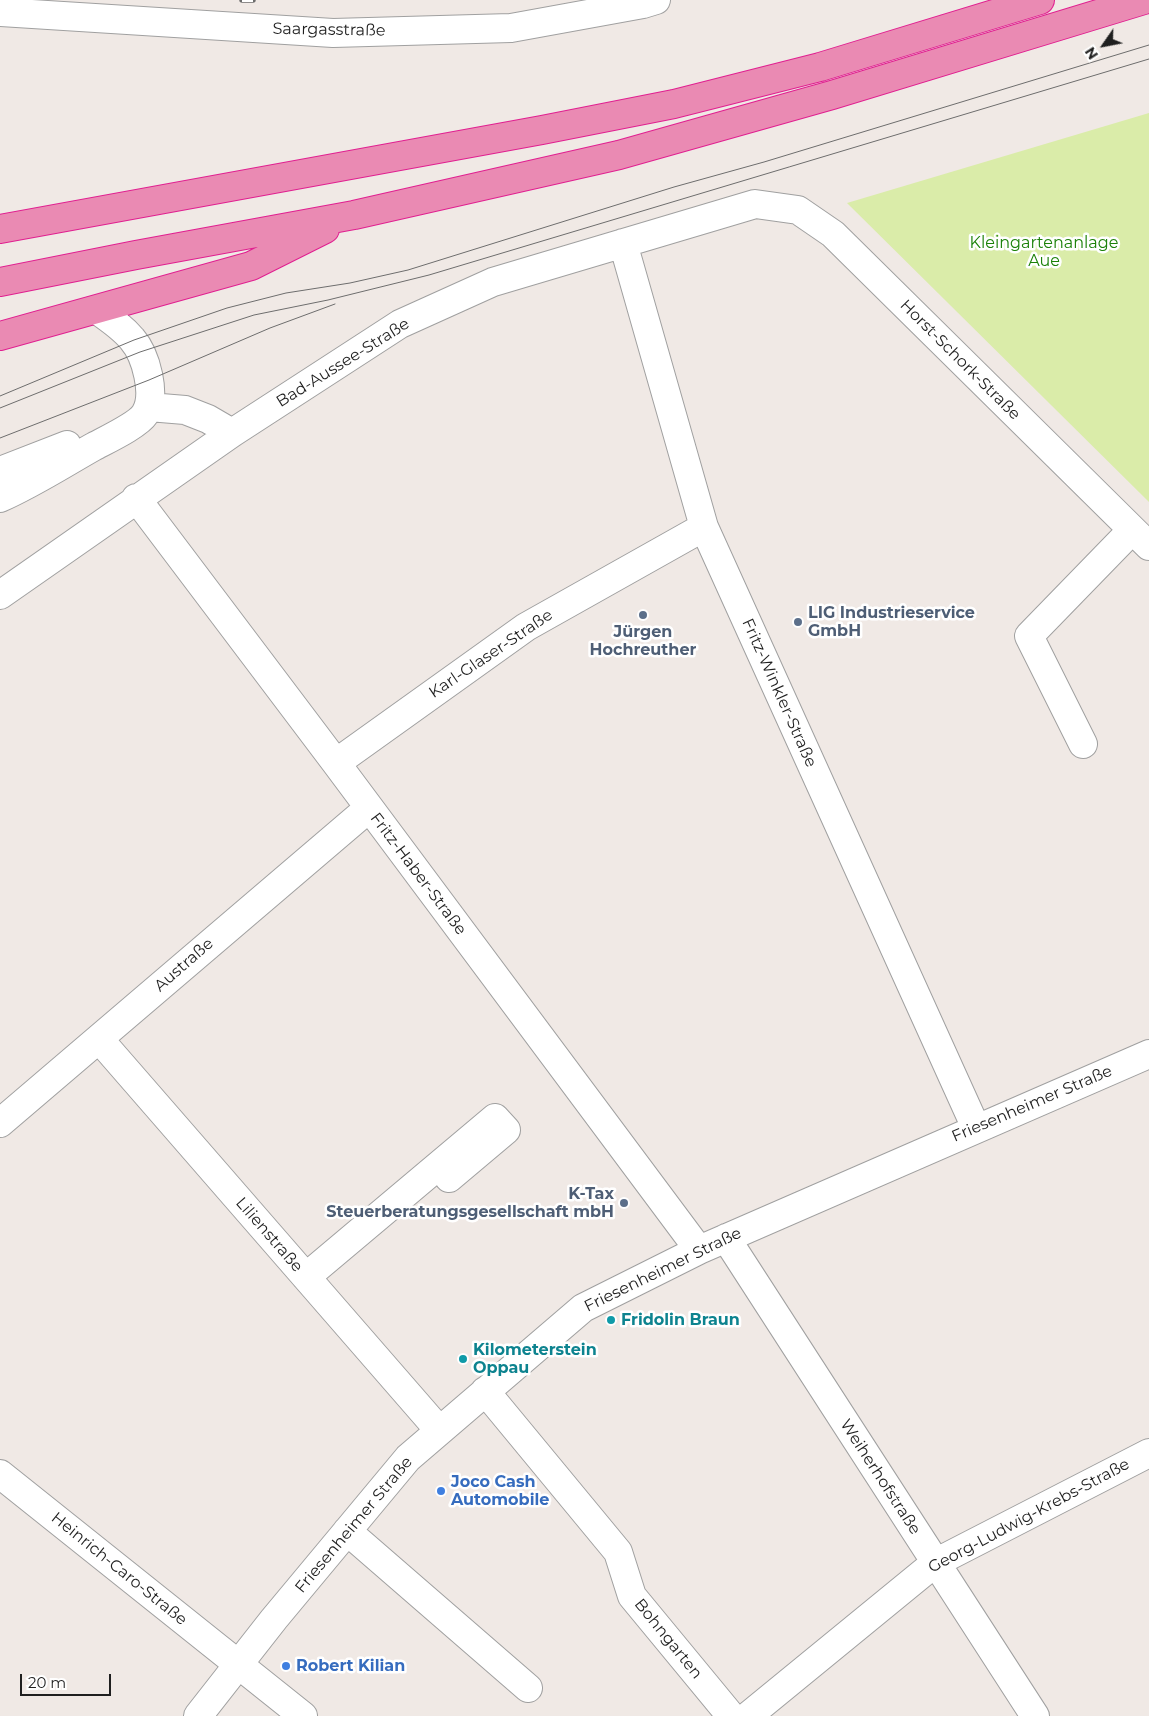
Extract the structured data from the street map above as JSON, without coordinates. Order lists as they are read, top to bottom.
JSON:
{
  "streets": {
    "street": [
      "Saargasstraße",
      "Horst-Schork-Straße",
      "Bad-Aussee-Straße",
      "Karl-Glaser-Straße",
      "Fritz-Winkler-Straße",
      "Fritz-Haber-Straße",
      "Austraße",
      "Friesenheimer Straße",
      "Lilienstraße",
      "Weiherhofstraße",
      "Georg-Ludwig-Krebs-Straße",
      "Heinrich-Caro-Straße",
      "Bohngarten"
    ]
  },
  "crossings": [
    ["Horst-Schork-Straße", "Bad-Aussee-Straße"],
    ["Bad-Aussee-Straße", "Fritz-Winkler-Straße"],
    ["Bad-Aussee-Straße", "Fritz-Haber-Straße"],
    ["Karl-Glaser-Straße", "Fritz-Winkler-Straße"],
    ["Karl-Glaser-Straße", "Fritz-Haber-Straße"],
    ["Fritz-Winkler-Straße", "Friesenheimer Straße"],
    ["Fritz-Haber-Straße", "Austraße"],
    ["Fritz-Haber-Straße", "Friesenheimer Straße"],
    ["Austraße", "Lilienstraße"],
    ["Friesenheimer Straße", "Lilienstraße"],
    ["Friesenheimer Straße", "Weiherhofstraße"],
    ["Friesenheimer Straße", "Heinrich-Caro-Straße"],
    ["Friesenheimer Straße", "Bohngarten"],
    ["Weiherhofstraße", "Georg-Ludwig-Krebs-Straße"]
  ],
  "parks": ["Kleingartenanlage Aue"],
  "places": [
    "Jürgen Hochreuther",
    "LIG Industrieservice GmbH",
    "K-Tax Steuerberatungsgesellschaft mbH",
    "Fridolin Braun",
    "Kilometerstein Oppau",
    "Joco Cash Automobile",
    "Robert Kilian"
  ],
  "scale_bar": "20 m",
  "north": "bottom left"
}
